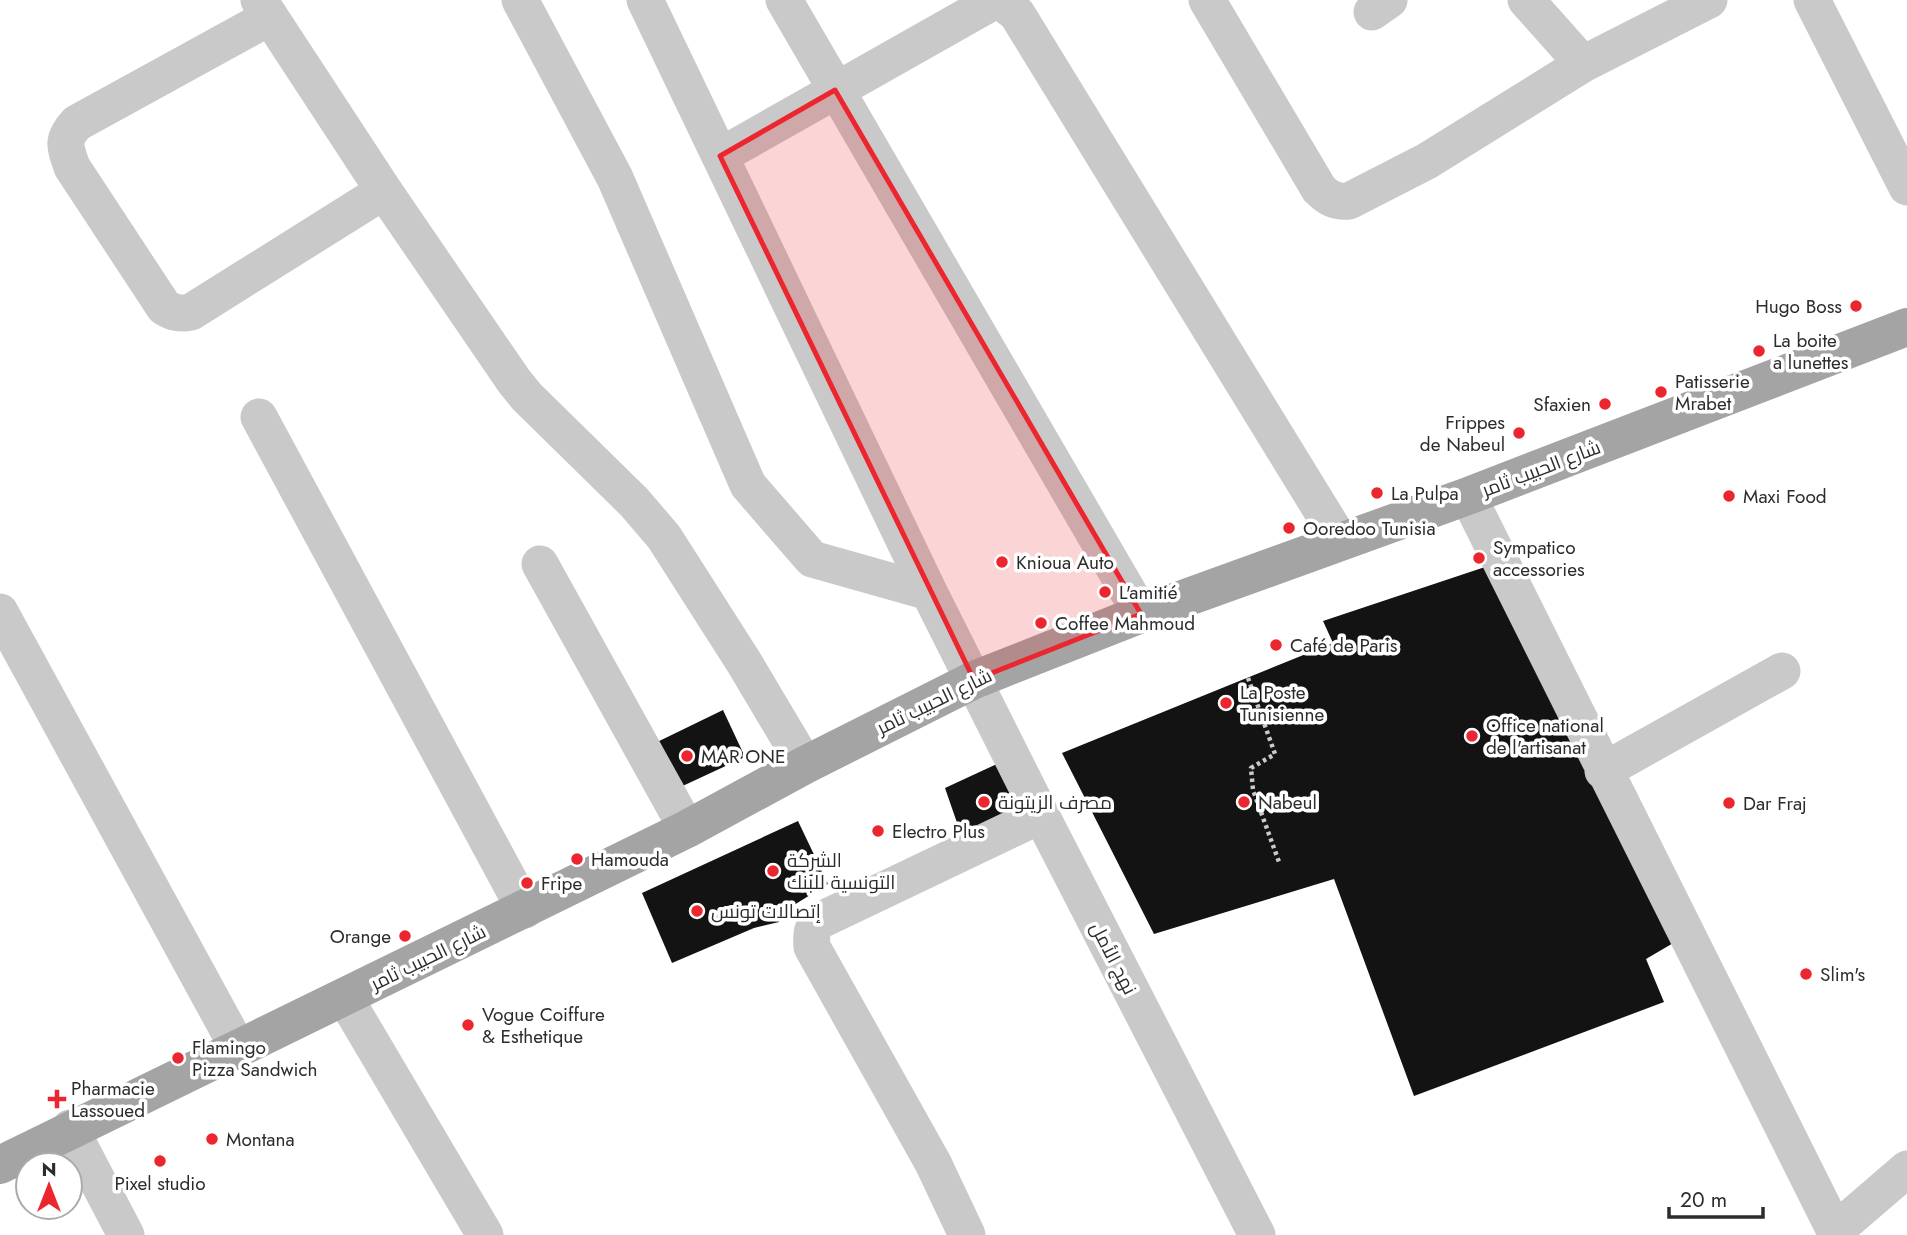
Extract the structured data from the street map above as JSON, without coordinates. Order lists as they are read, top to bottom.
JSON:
{
  "streets": {
    "main road": ["شارع الحبيب ثامر"],
    "street": ["نهج الأمل"]
  },
  "crossings": [
    ["شارع الحبيب ثامر", "نهج الأمل"]
  ],
  "places": {
    "other": [
      "Hugo Boss",
      "La boite a lunettes",
      "Patisserie Mrabet",
      "Sfaxien",
      "Frippes de Nabeul",
      "La Pulpa",
      "Maxi Food",
      "Ooredoo Tunisia",
      "Sympatico accessories",
      "Knioua Auto",
      "L'amitié",
      "Coffee Mahmoud",
      "Café de Paris",
      "La Poste Tunisienne",
      "Office national de l'artisanat",
      "MAR ONE",
      "مصرف الزيتونة",
      "Nabeul",
      "Dar Fraj",
      "Electro Plus",
      "Hamouda",
      "الشركة التونسية للبنك",
      "Fripe",
      "إتصالات تونس",
      "Orange",
      "Slim's",
      "Vogue Coiffure & Esthetique",
      "Flamingo Pizza Sandwich",
      "Montana",
      "Pixel studio"
    ],
    "health": ["Pharmacie Lassoued"]
  },
  "scale_bar": "20 m",
  "north": "top"
}
